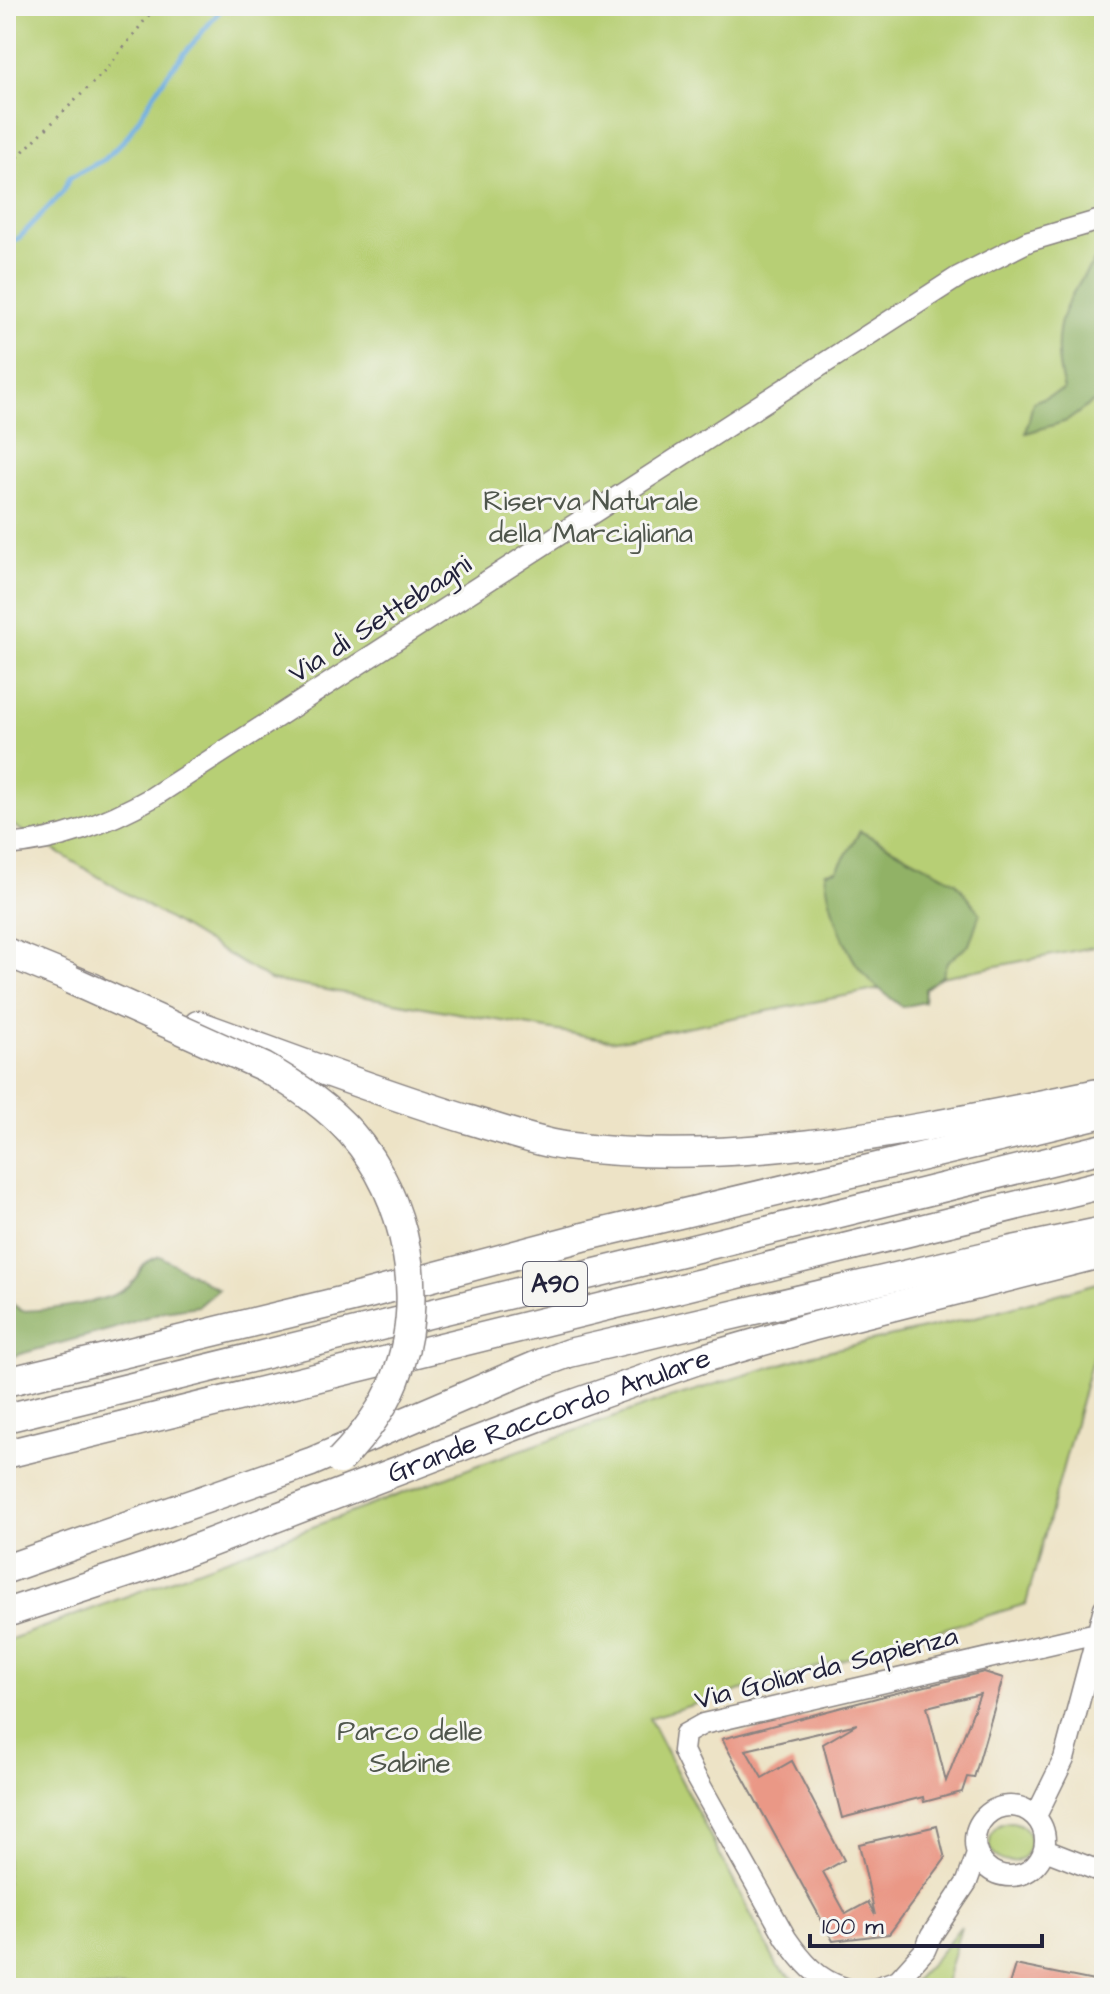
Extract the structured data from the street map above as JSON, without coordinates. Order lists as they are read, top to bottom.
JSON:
{
  "streets": {
    "highway": ["A90", "Grande Raccordo Anulare"],
    "street": ["Via di Settebagni", "Via Goliarda Sapienza"]
  },
  "parks": ["Riserva Naturale della Marcigliana", "Parco delle Sabine"],
  "scale_bar": "100 m"
}
